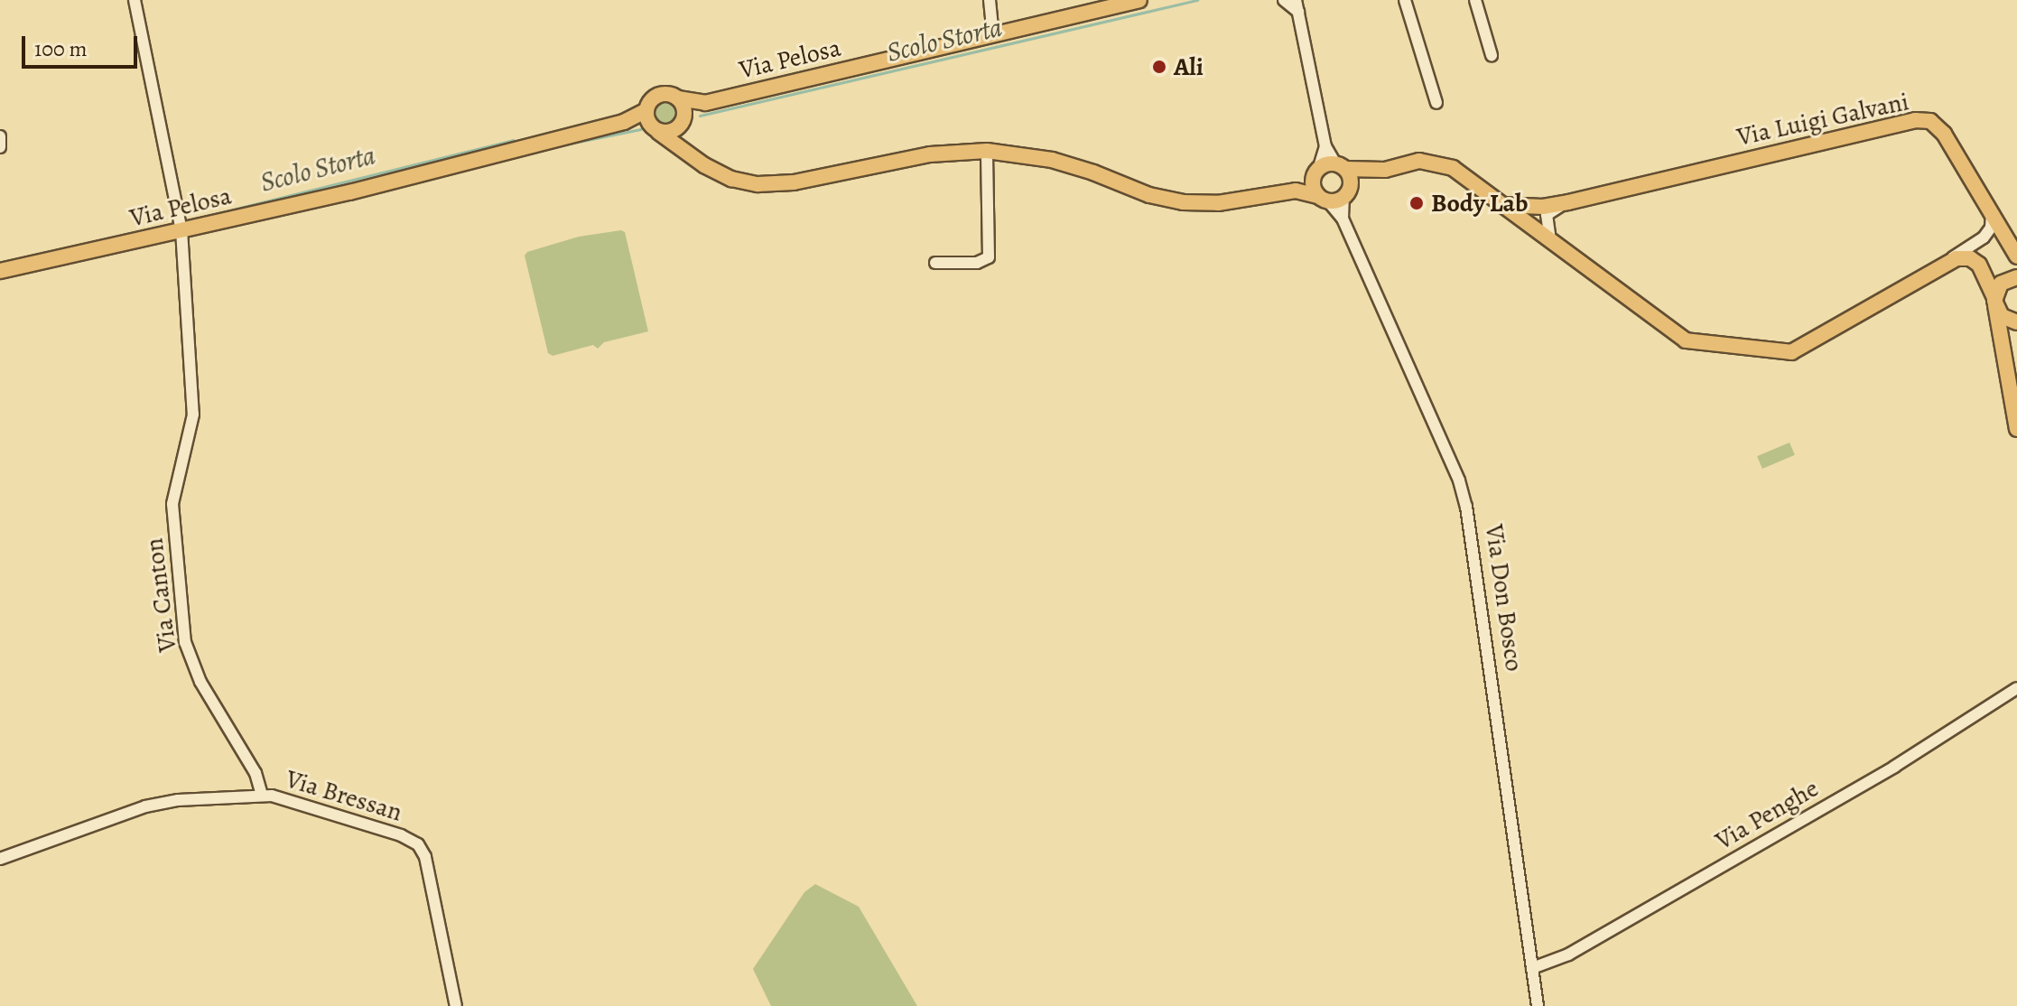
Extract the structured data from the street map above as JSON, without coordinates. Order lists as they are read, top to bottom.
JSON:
{
  "streets": {
    "main road": ["Via Pelosa", "Via Luigi Galvani", "Via Don Bosco"],
    "street": ["Via Canton", "Via Bressan", "Via Penghe"]
  },
  "crossings": [
    ["Via Pelosa", "Via Canton"],
    ["Via Canton", "Via Bressan"],
    ["Via Don Bosco", "Via Penghe"]
  ],
  "water": ["Scolo Storta"],
  "places": ["Ali", "Body Lab"],
  "scale_bar": "100 m"
}
